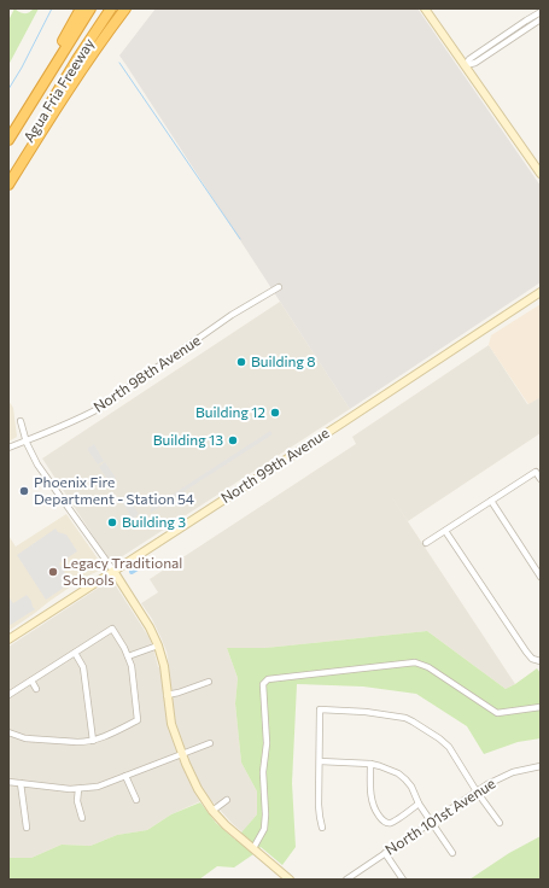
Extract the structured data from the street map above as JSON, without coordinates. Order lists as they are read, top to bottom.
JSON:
{
  "streets": {
    "highway": ["Agua Fria Freeway"],
    "main road": ["North 99th Avenue"],
    "street": ["North 98th Avenue", "North 101st Avenue"]
  },
  "places": [
    "Building 8",
    "Building 12",
    "Building 13",
    "Phoenix Fire Department - Station 54",
    "Building 3",
    "Legacy Traditional Schools"
  ]
}
